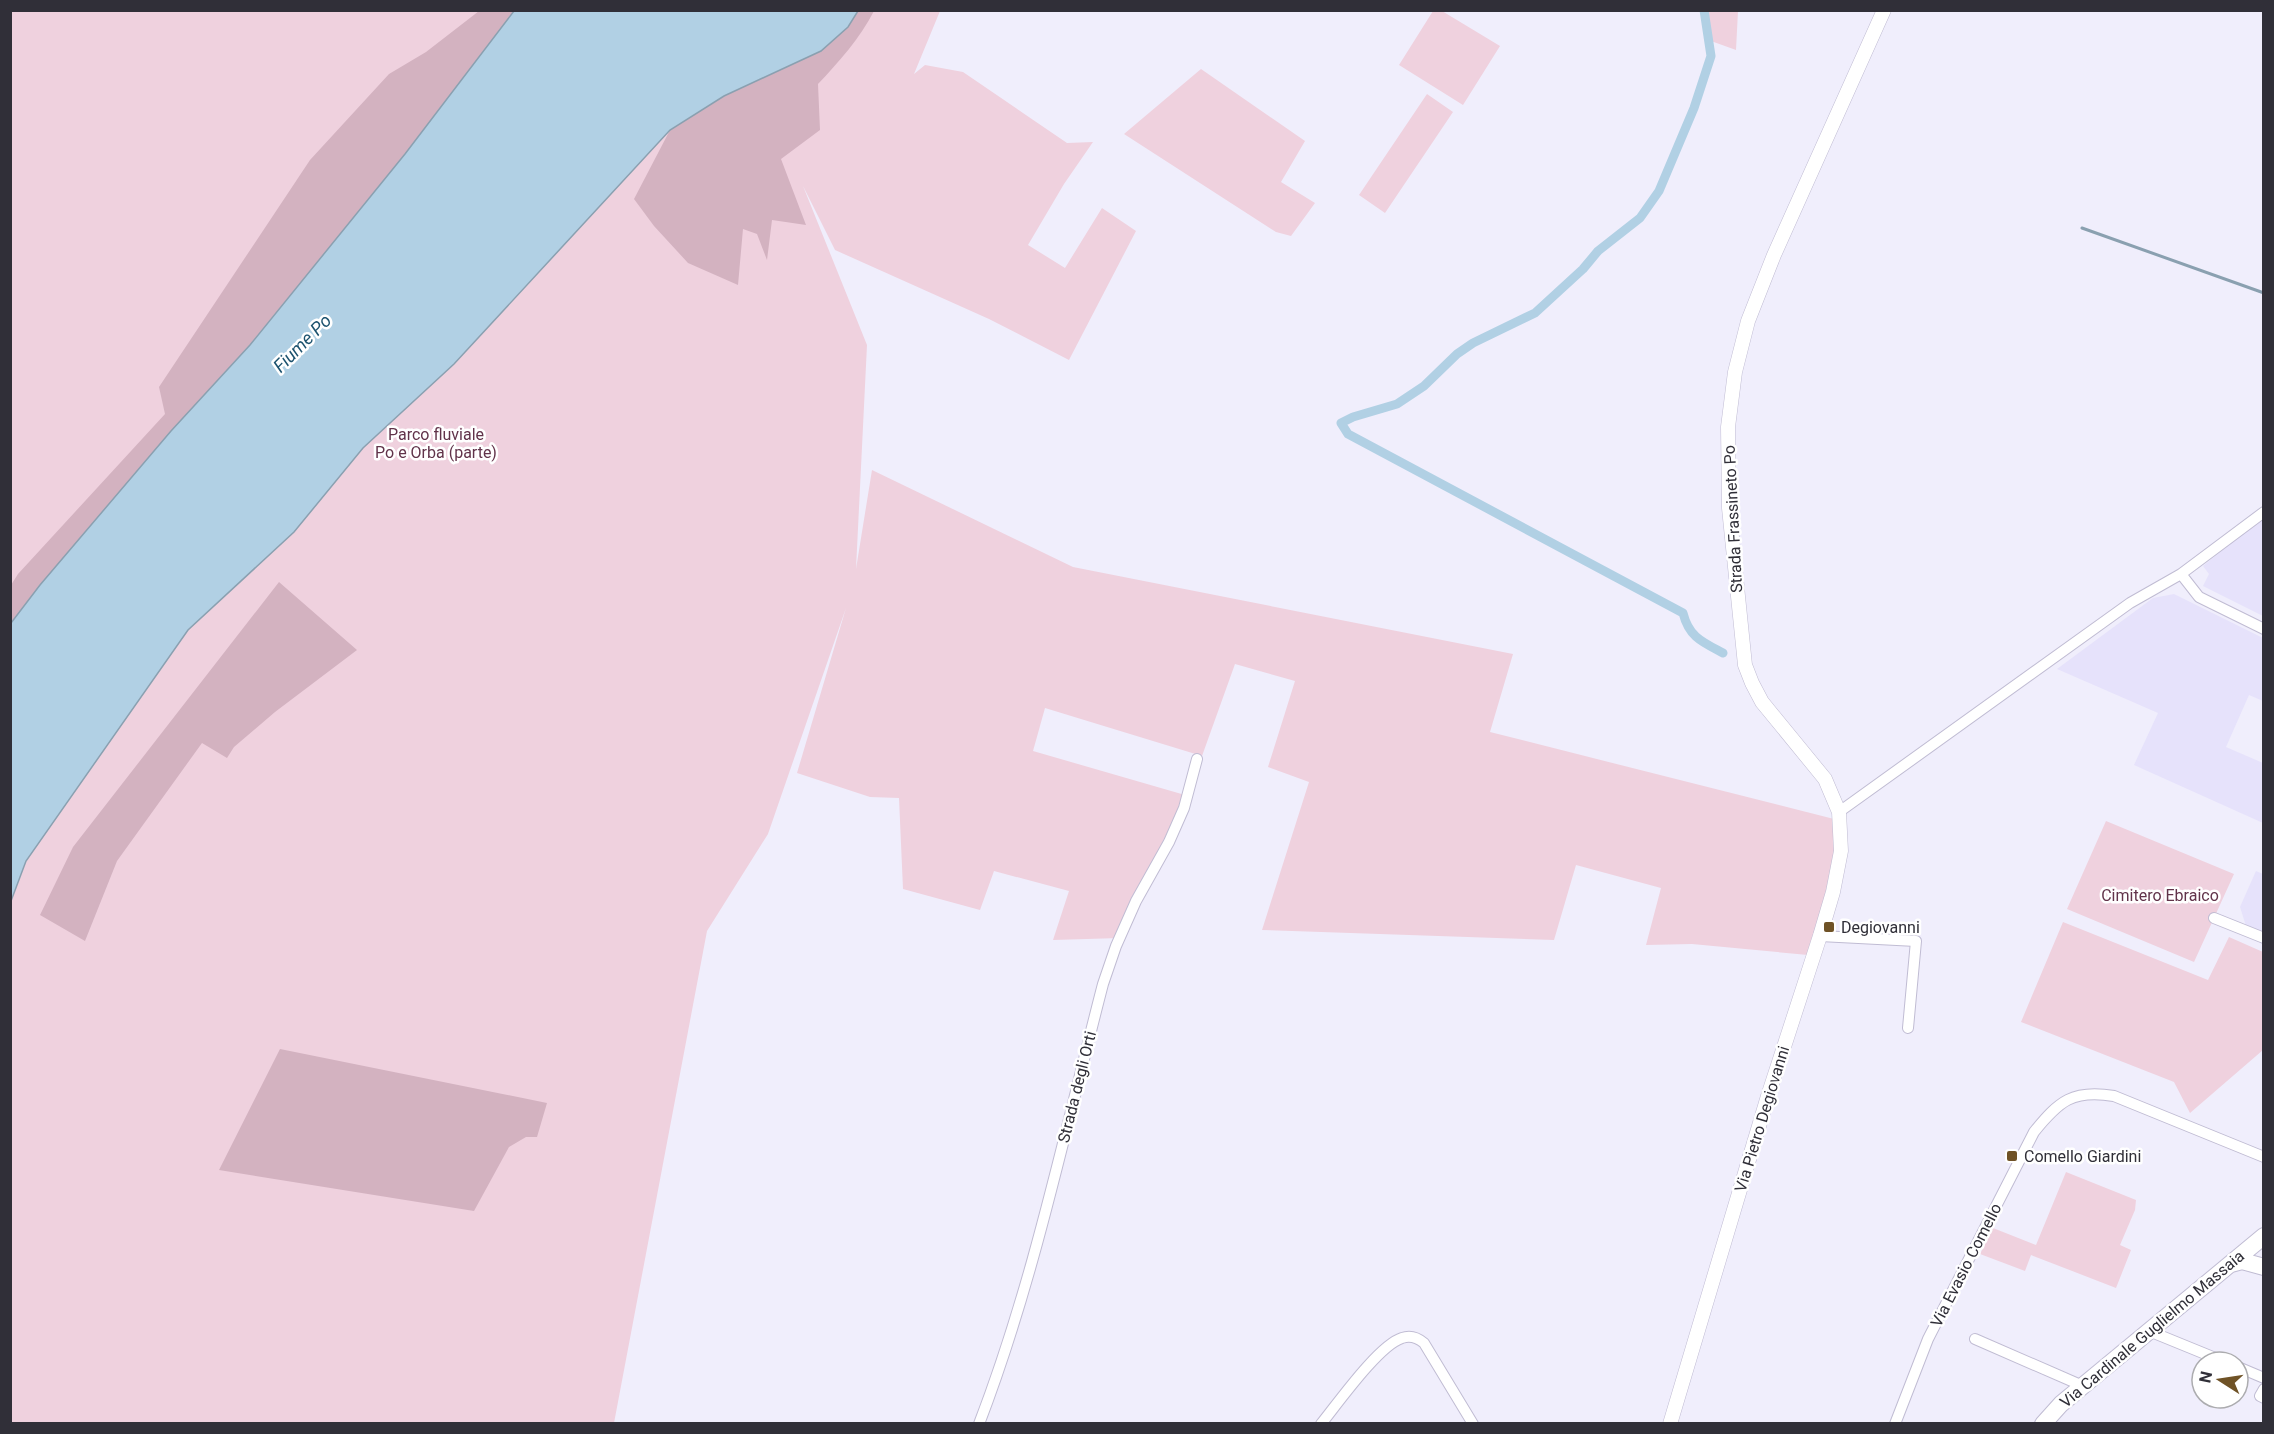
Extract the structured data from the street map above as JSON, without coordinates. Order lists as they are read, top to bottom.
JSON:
{
  "streets": {
    "main road": ["Via Cardinale Guglielmo Massaia"],
    "street": [
      "Strada Frassineto Po",
      "Strada degli Orti",
      "Via Pietro Degiovanni",
      "Via Evasio Comello"
    ]
  },
  "crossings": [
    ["Strada Frassineto Po", "Via Pietro Degiovanni"]
  ],
  "water": ["Fiume Po"],
  "parks": ["Parco fluviale Po e Orba (parte)", "Cimitero Ebraico"],
  "places": {
    "transit": ["Degiovanni", "Comello Giardini"]
  },
  "north": "left"
}
